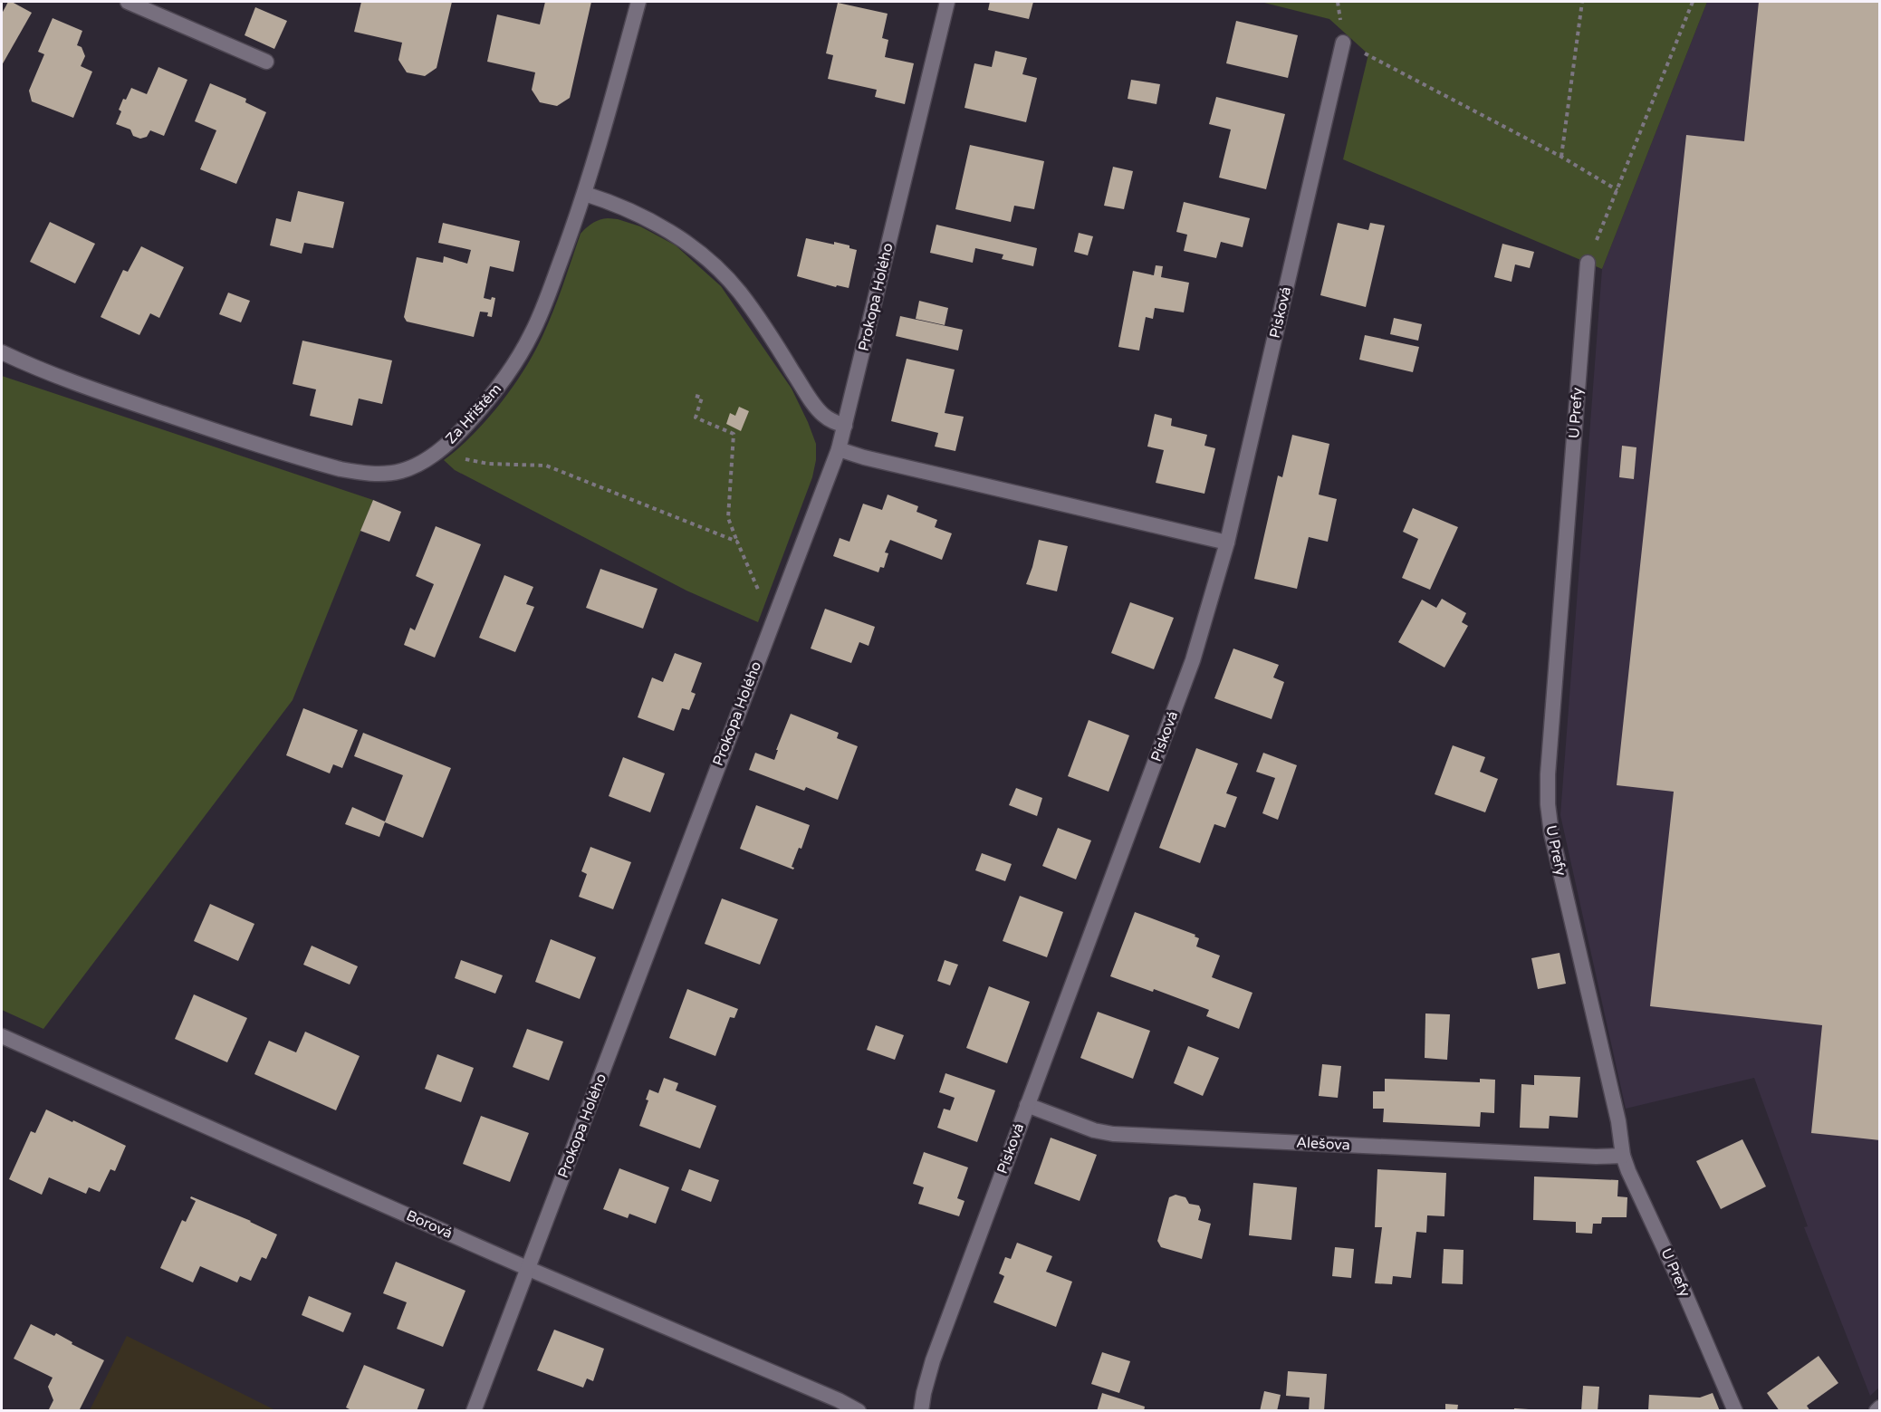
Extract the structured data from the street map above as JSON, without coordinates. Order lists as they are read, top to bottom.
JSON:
{
  "streets": {
    "street": [
      "Prokopa Holého",
      "Písková",
      "U Prefy",
      "Za Hřištěm",
      "Alešova",
      "Borová"
    ]
  },
  "crossings": [
    ["Prokopa Holého", "Borová"],
    ["Písková", "Alešova"],
    ["U Prefy", "Alešova"]
  ]
}
